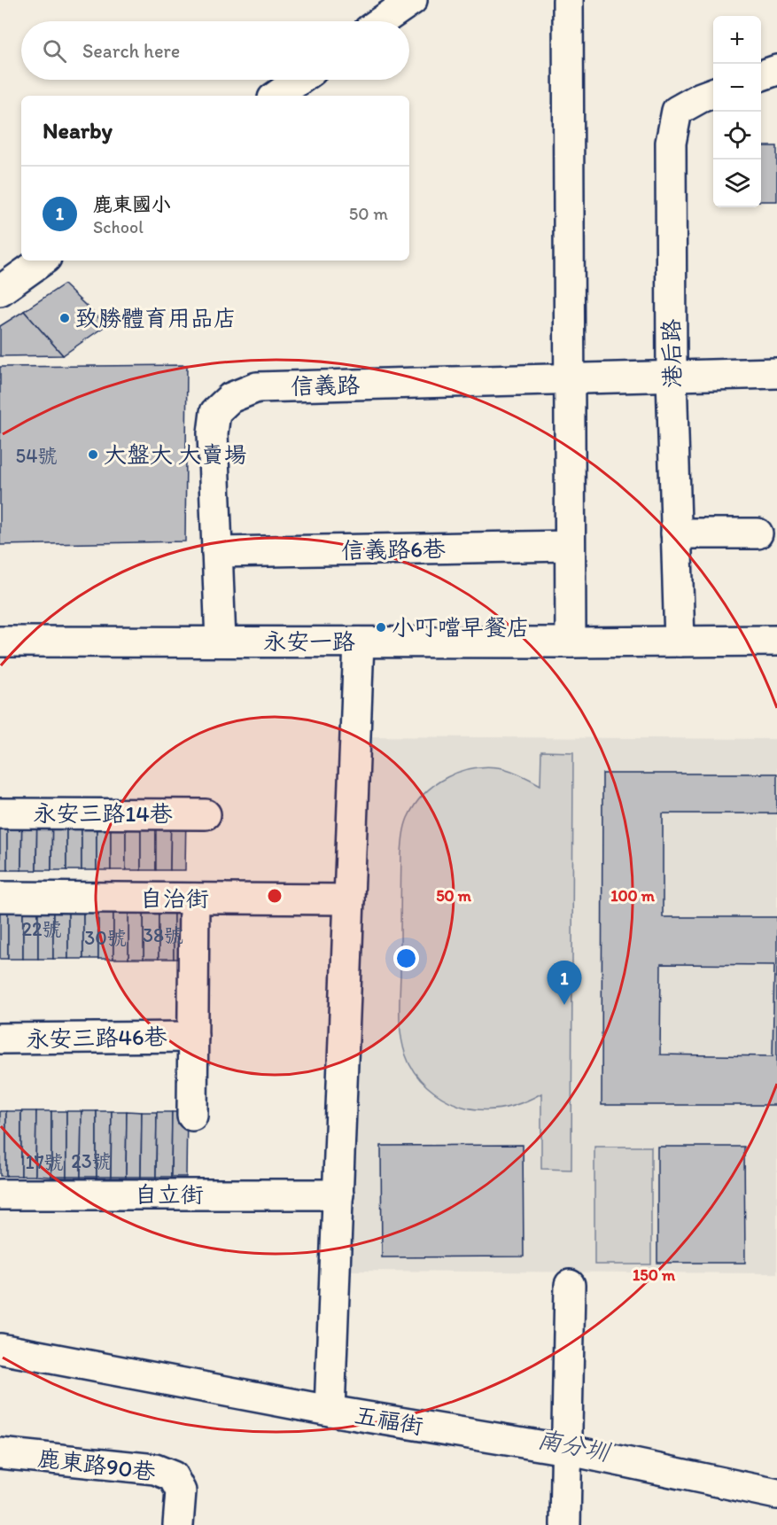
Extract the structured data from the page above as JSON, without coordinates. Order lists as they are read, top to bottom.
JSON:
{
  "streets": {
    "street": [
      "港后路",
      "信義路",
      "信義路6巷",
      "永安一路",
      "永安三路14巷",
      "自治街",
      "永安三路46巷",
      "自立街",
      "五福街",
      "鹿東路90巷"
    ]
  },
  "crossings": [
    ["港后路", "信義路"],
    ["港后路", "永安一路"],
    ["信義路", "信義路6巷"],
    ["信義路", "永安一路"]
  ],
  "water": ["南分圳"],
  "places": ["致勝體育用品店", "大盤大 大賣場", "小叮噹早餐店"],
  "house_numbers": [
    "54號",
    "22號",
    "38號",
    "30號",
    "23號",
    "17號"
  ],
  "page": {
    "map_buttons": ["+", "−"],
    "search": "Search here",
    "heading": "Nearby",
    "list": [
      {
        "mark": "1",
        "name": "鹿東國小",
        "note": "School",
        "value": "50 m"
      }
    ],
    "pins": "1"
  },
  "rings": ["50 m", "100 m", "150 m"]
}
